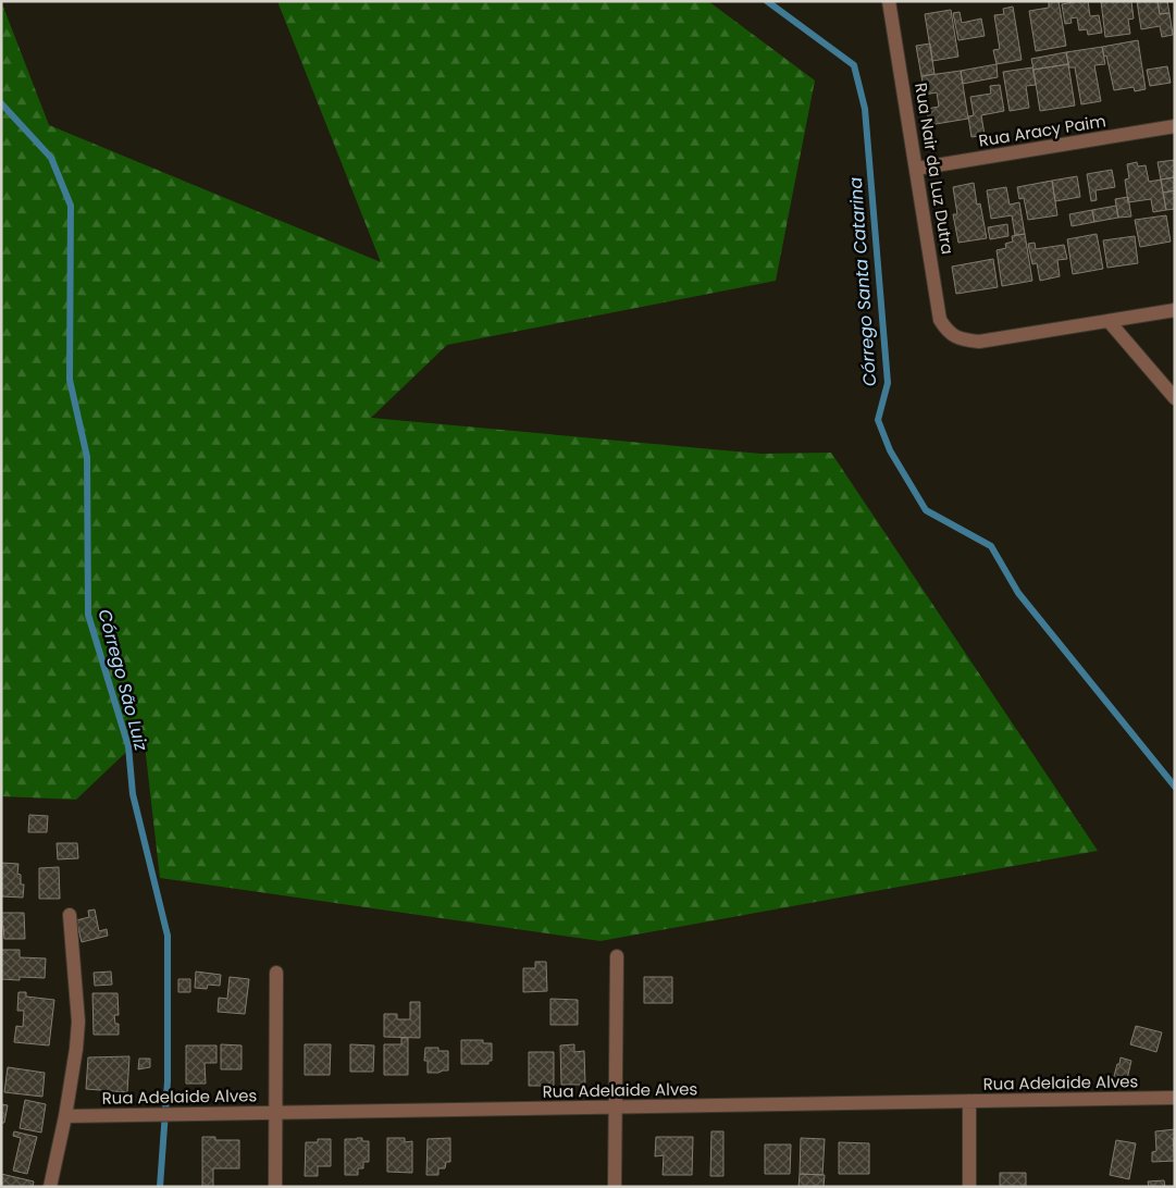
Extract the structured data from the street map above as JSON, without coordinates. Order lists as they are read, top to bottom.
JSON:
{
  "streets": {
    "street": ["Rua Aracy Paim", "Rua Nair da Luz Dutra", "Rua Adelaide Alves"]
  },
  "crossings": [
    ["Rua Aracy Paim", "Rua Nair da Luz Dutra"]
  ],
  "water": ["Córrego Santa Catarina", "Córrego São Luiz"]
}
